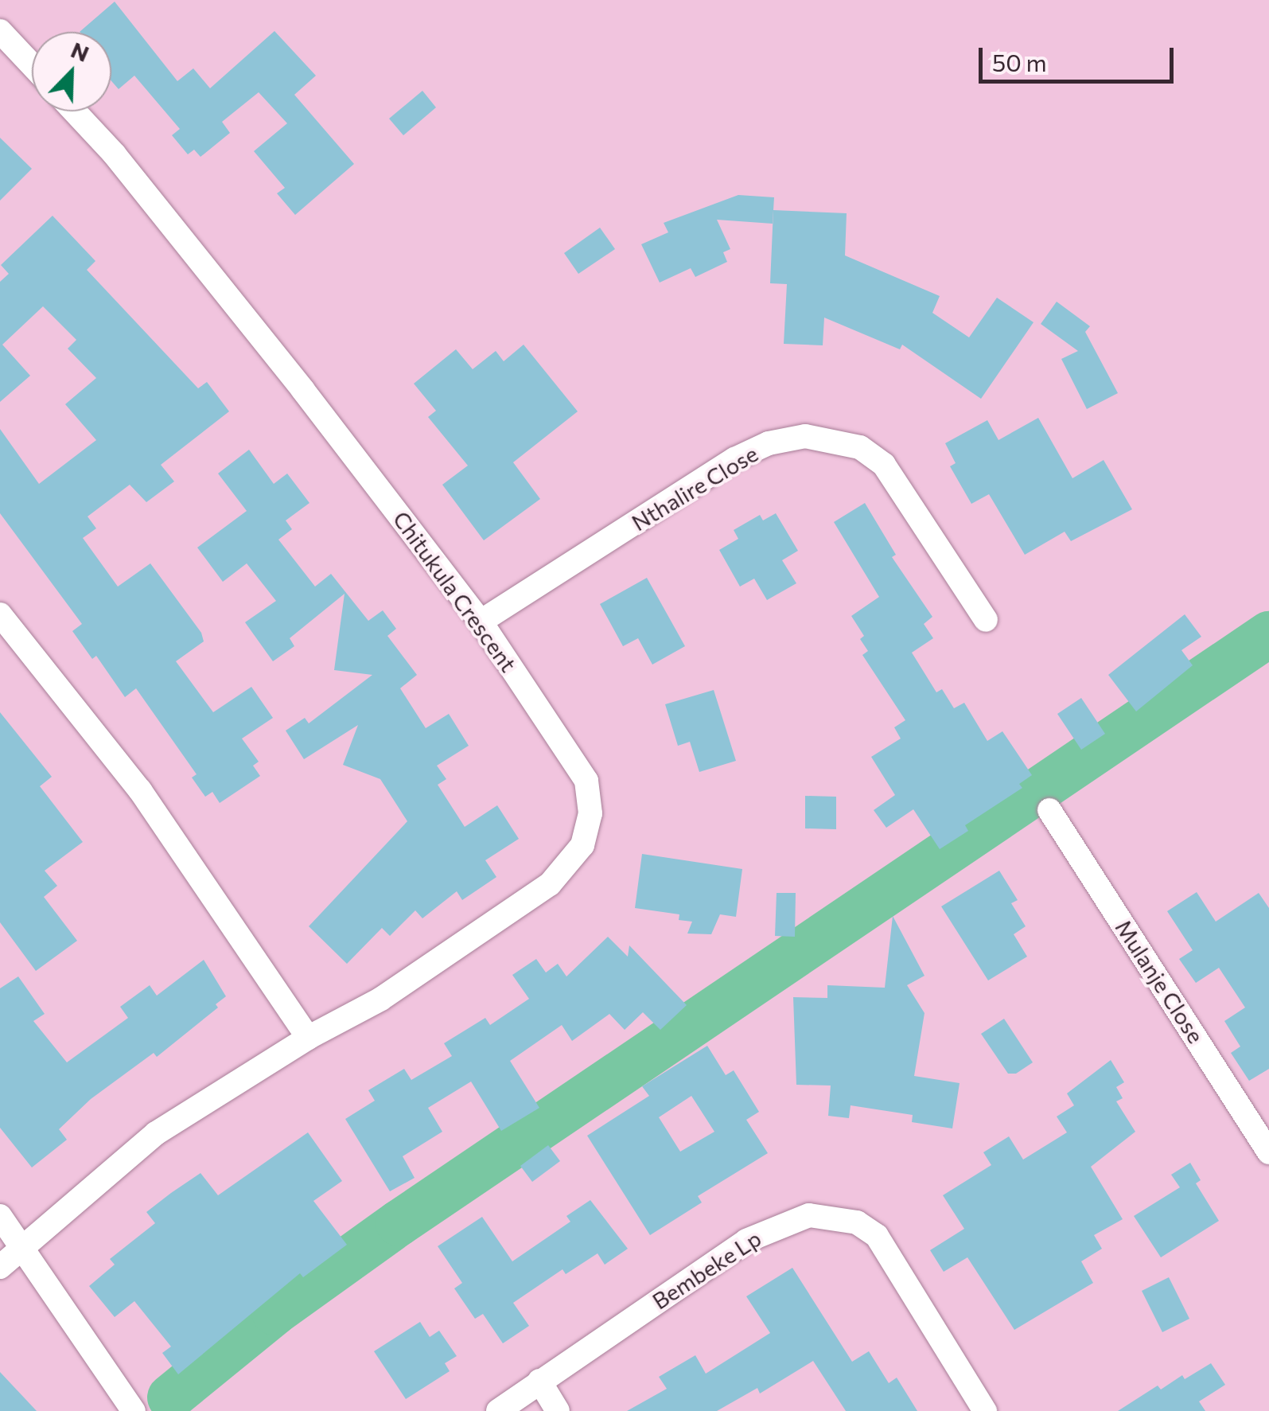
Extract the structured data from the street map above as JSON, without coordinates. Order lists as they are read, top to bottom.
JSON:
{
  "streets": {
    "street": [
      "Nthalire Close",
      "Chitukula Crescent",
      "Mulanje Close",
      "Bembeke Lp"
    ]
  },
  "crossings": [
    ["Nthalire Close", "Chitukula Crescent"]
  ],
  "scale_bar": "50 m",
  "north": "top right"
}
